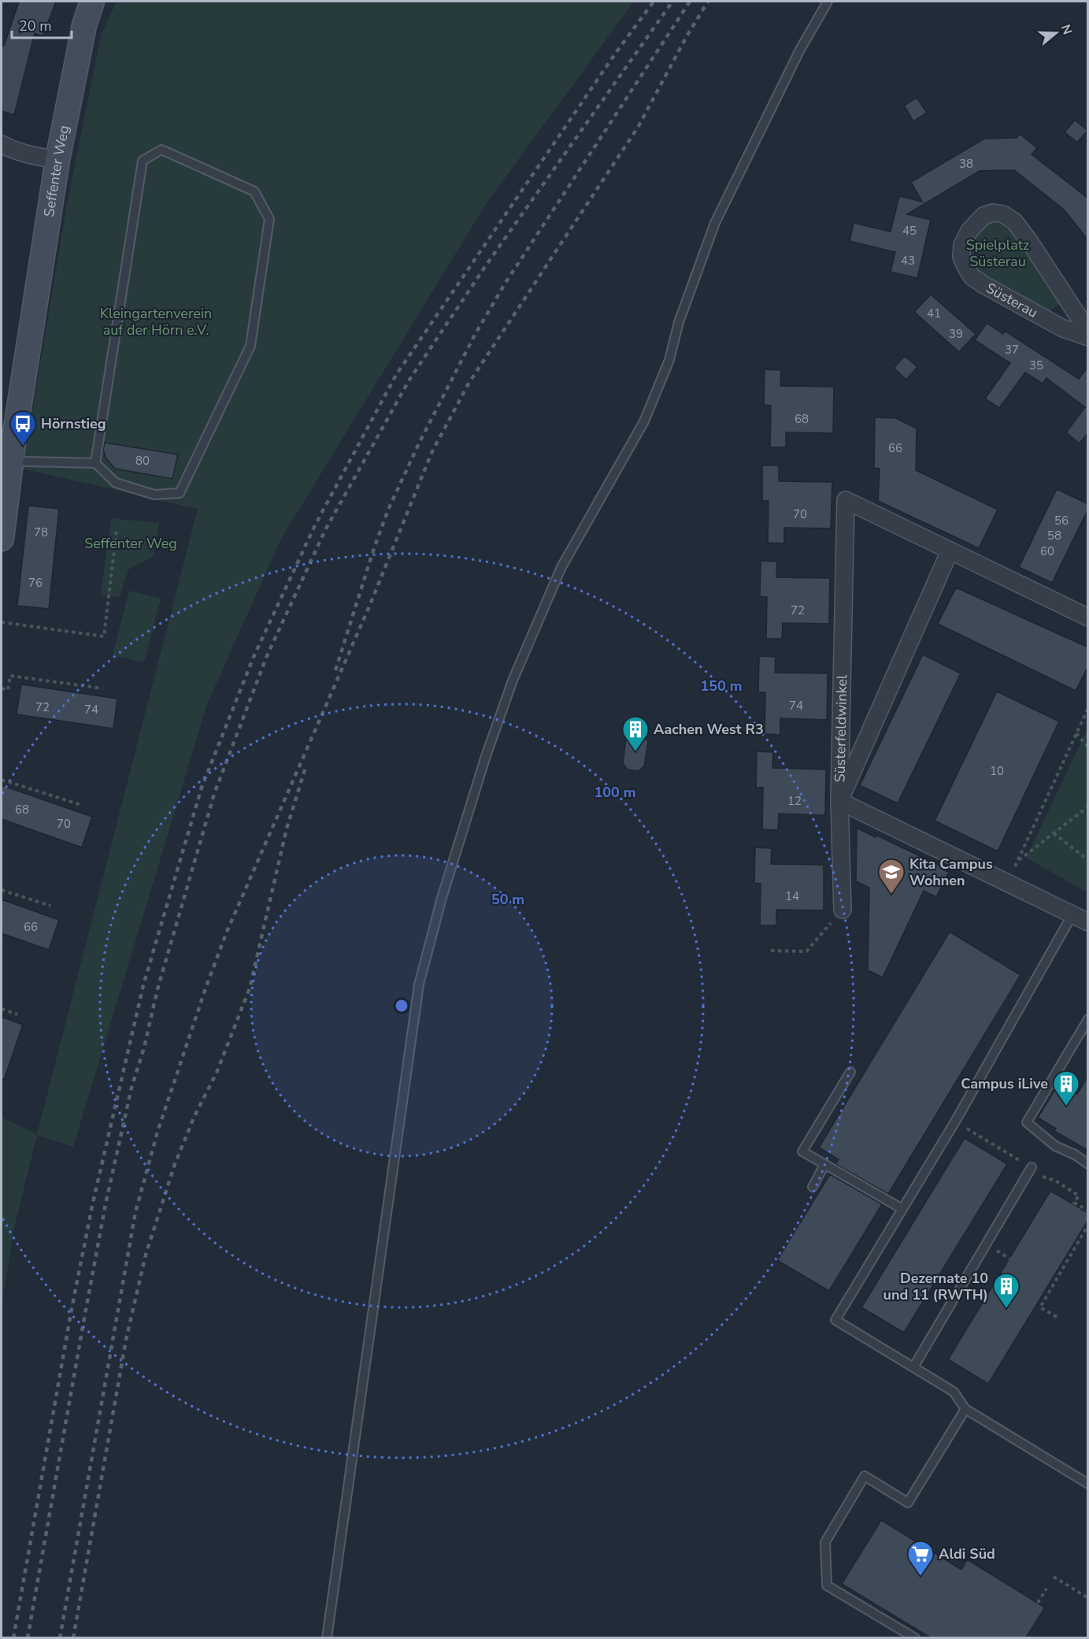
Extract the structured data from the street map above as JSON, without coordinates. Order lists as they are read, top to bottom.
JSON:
{
  "streets": {
    "street": ["Seffenter Weg", "Süsterau", "Süsterfeldwinkel"]
  },
  "parks": ["Spielplatz Süsterau", "Kleingartenverein auf der Hörn e.V.", "Seffenter Weg"],
  "places": {
    "bus stop": ["Hörnstieg"],
    "building": ["Aachen West R3", "Campus iLive", "Dezernate 10 und 11 (RWTH)"],
    "school or university": ["Kita Campus Wohnen"],
    "supermarket": ["Aldi Süd"]
  },
  "house_numbers": [
    "38",
    "45",
    "43",
    "41",
    "39",
    "37",
    "35",
    "68",
    "66",
    "80",
    "70",
    "56",
    "78",
    "58",
    "60",
    "76",
    "72",
    "74",
    "72",
    "74",
    "10",
    "12",
    "68",
    "70",
    "14",
    "66"
  ],
  "scale_bar": "20 m",
  "north": "right",
  "rings": ["150 m", "100 m", "50 m"]
}
